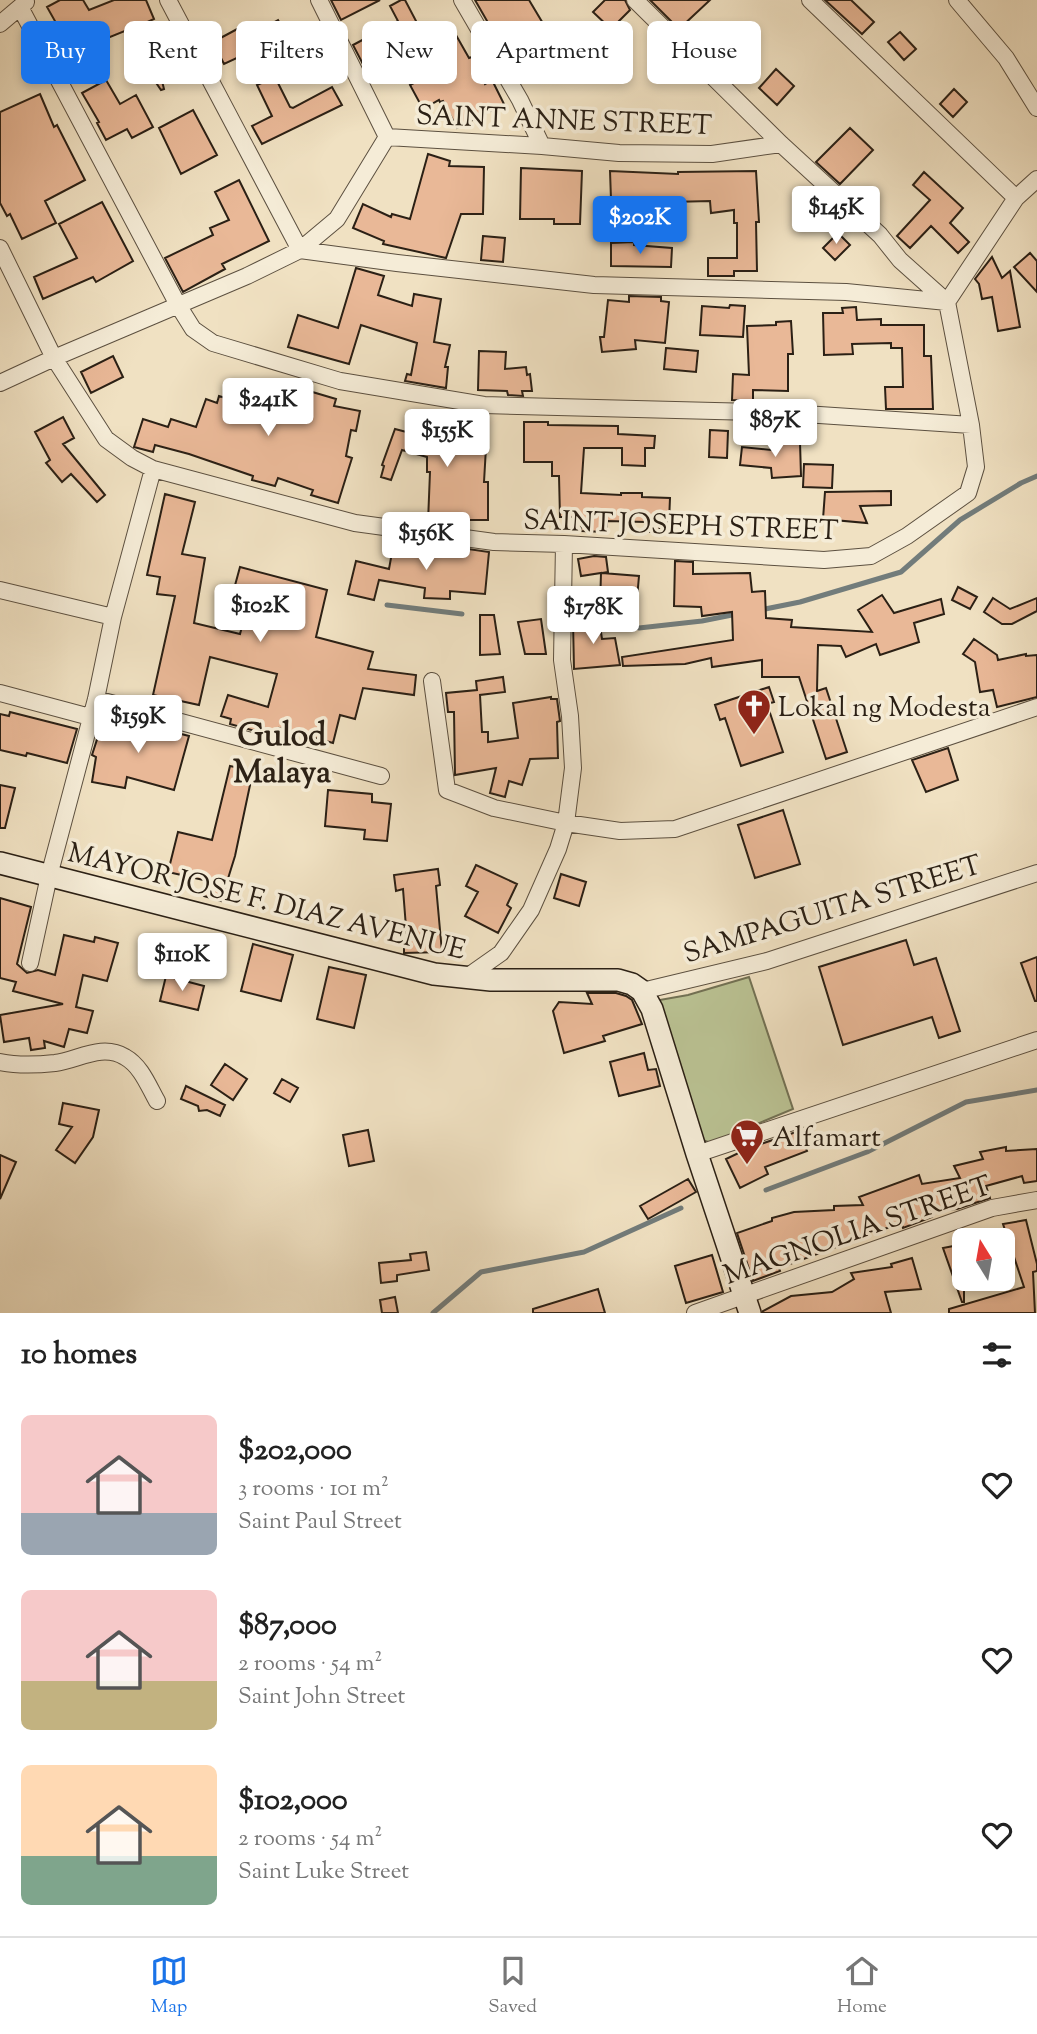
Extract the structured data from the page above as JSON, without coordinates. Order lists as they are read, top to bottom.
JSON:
{
  "streets": {
    "main road": ["MAYOR JOSE F. DIAZ AVENUE"],
    "street": [
      "SAINT ANNE STREET",
      "SAINT JOSEPH STREET",
      "SAMPAGUITA STREET",
      "MAGNOLIA STREET"
    ]
  },
  "crossings": [
    ["MAYOR JOSE F. DIAZ AVENUE", "SAMPAGUITA STREET"]
  ],
  "districts": ["Gulod Malaya"],
  "places": {
    "church": ["Lokal ng Modesta"],
    "supermarket": ["Alfamart"]
  },
  "north": "top",
  "page": {
    "chip": [
      "Buy",
      "Rent",
      "Filters",
      "New",
      "Apartment",
      "House"
    ],
    "price": [
      "$145K",
      "$202K",
      "$241K",
      "$87K",
      "$155K",
      "$156K",
      "$102K",
      "$178K",
      "$159K",
      "$110K"
    ],
    "heading": "10 homes",
    "list": [
      {
        "name": "$202,000",
        "note": "3 rooms · 101 m² · Saint Paul Street"
      },
      {
        "name": "$87,000",
        "note": "2 rooms · 54 m² · Saint John Street"
      },
      {
        "name": "$102,000",
        "note": "2 rooms · 54 m² · Saint Luke Street"
      }
    ],
    "tabs": ["Map", "Saved", "Home"]
  }
}
